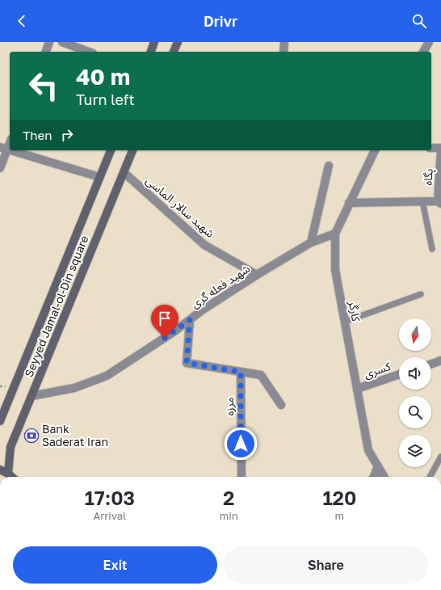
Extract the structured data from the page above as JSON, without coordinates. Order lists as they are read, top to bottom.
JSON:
{
  "streets": {
    "main road": ["Seyyed Jamal-ol-Din square"],
    "street": [
      "پگاه",
      "شهید سالار الماسی",
      "شهید فعله گری",
      "کارگر",
      "کسری",
      "مرزه"
    ]
  },
  "crossings": [
    ["شهید سالار الماسی", "شهید فعله گری"],
    ["شهید سالار الماسی", "Seyyed Jamal-ol-Din square"],
    ["شهید فعله گری", "Seyyed Jamal-ol-Din square"],
    ["شهید فعله گری", "کارگر"],
    ["کارگر", "کسری"]
  ],
  "places": {
    "bank": ["Bank Saderat Iran"]
  },
  "north": "bottom",
  "page": {
    "header": "Drivr",
    "turn": ["40 m", "Turn left"],
    "then": "Then",
    "eta": [
      "17:03",
      "Arrival",
      "2",
      "min",
      "120",
      "m"
    ],
    "buttons": ["Exit", "Share"]
  }
}
